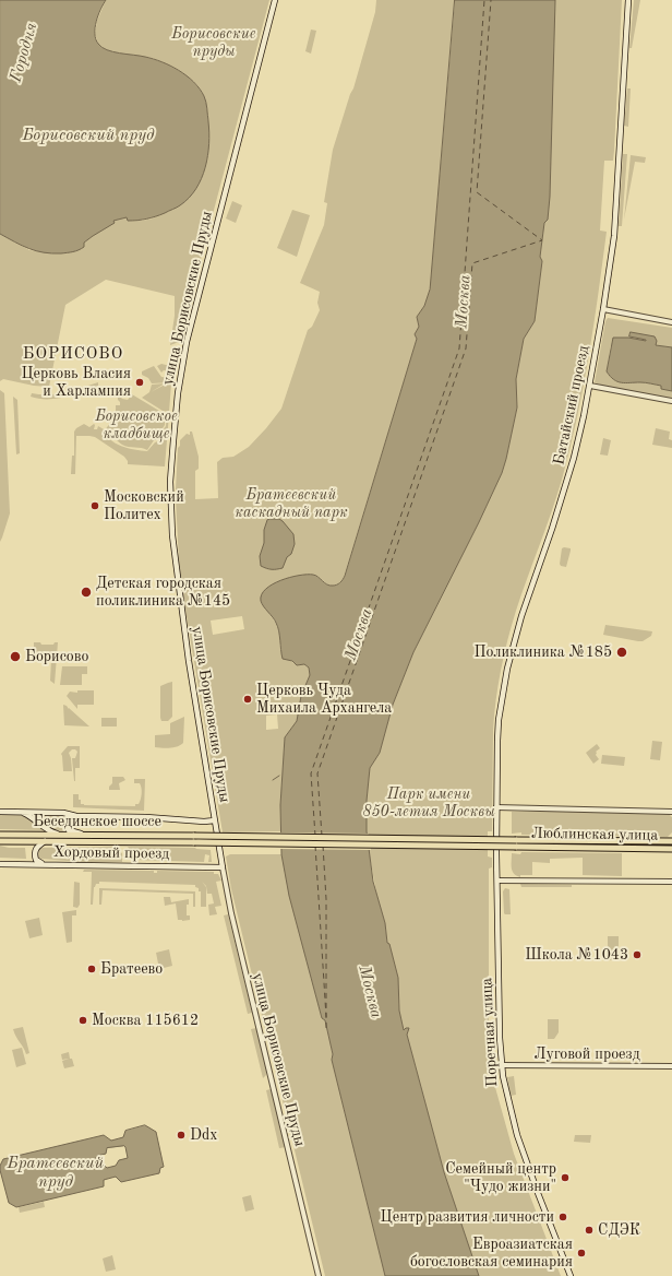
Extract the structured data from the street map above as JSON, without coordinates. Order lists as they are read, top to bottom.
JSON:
{
  "streets": {
    "main road": [
      "улица Борисовские Пруды",
      "Батайский проезд",
      "Бесединское шоссе",
      "Люблинская улица",
      "Хордовый проезд",
      "Поречная улица"
    ],
    "street": ["Луговой проезд"]
  },
  "crossings": [
    ["улица Борисовские Пруды", "Хордовый проезд"],
    ["Батайский проезд", "Поречная улица"],
    ["Бесединское шоссе", "Люблинская улица"],
    ["Поречная улица", "Луговой проезд"]
  ],
  "districts": ["БОРИСОВО"],
  "water": [
    "Городня",
    "Борисовский пруд",
    "Москва",
    "Братеевский пруд"
  ],
  "parks": [
    "Борисовские пруды",
    "Борисовское кладбище",
    "Братеевский каскадный парк",
    "Парк имени 850-летия Москвы"
  ],
  "places": [
    "Церковь Власия и Харлампия",
    "Московский Политех",
    "Детская городская поликлиника №145",
    "Поликлиника №185",
    "Борисово",
    "Церковь Чуда Михаила Архангела",
    "Школа №1043",
    "Братеево",
    "Москва 115612",
    "Ddx",
    "Семейный центр \"Чудо жизни\"",
    "Центр развития личности",
    "СДЭК",
    "Евроазиатская богословская семинария"
  ]
}
